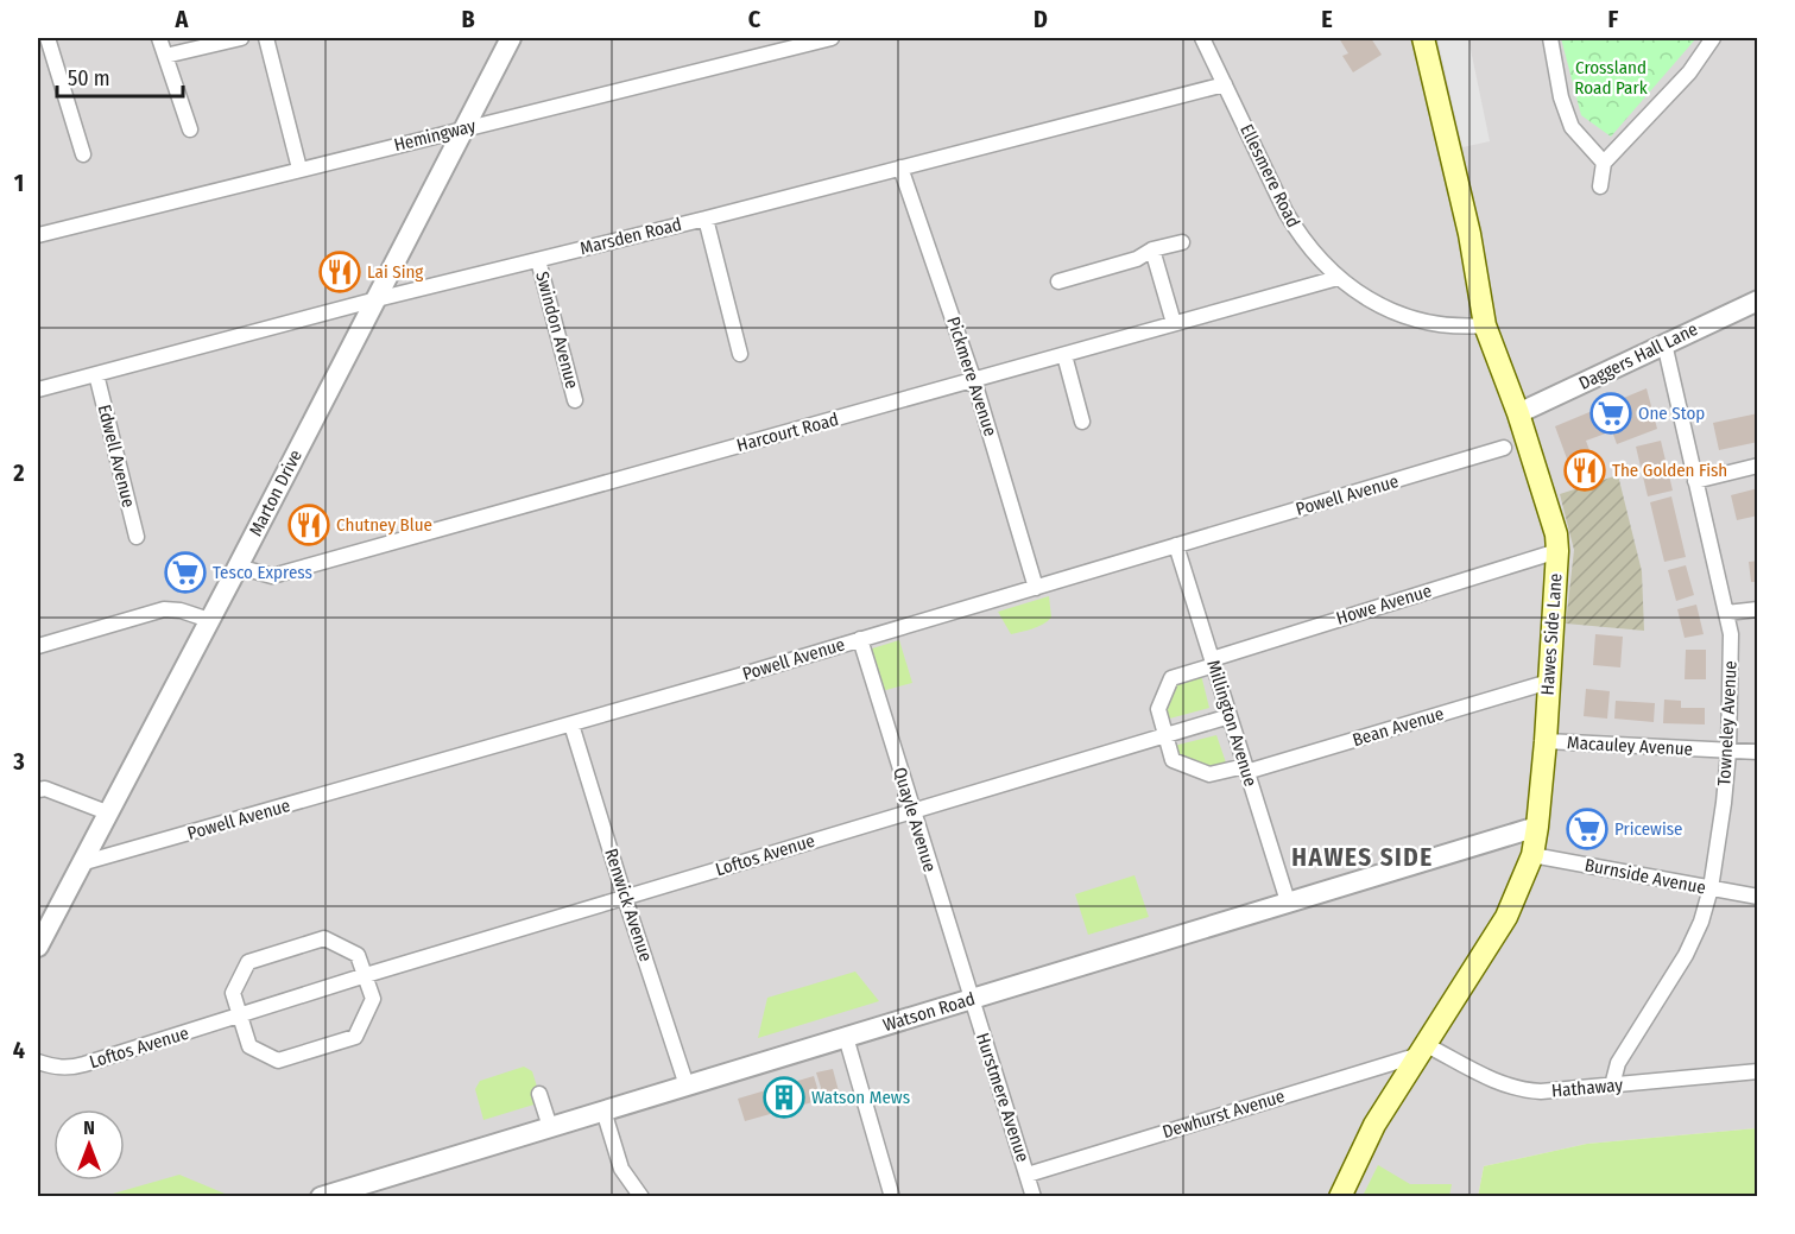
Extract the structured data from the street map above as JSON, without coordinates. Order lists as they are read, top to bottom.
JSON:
{
  "streets": {
    "main road": ["Hawes Side Lane"],
    "street": [
      "Hemingway",
      "Ellesmere Road",
      "Marsden Road",
      "Swindon Avenue",
      "Daggers Hall Lane",
      "Pickmere Avenue",
      "Harcourt Road",
      "Edwell Avenue",
      "Marton Drive",
      "Powell Avenue",
      "Howe Avenue",
      "Millington Avenue",
      "Towneley Avenue",
      "Bean Avenue",
      "Macauley Avenue",
      "Quayle Avenue",
      "Loftos Avenue",
      "Burnside Avenue",
      "Renwick Avenue",
      "Watson Road",
      "Hathaway",
      "Hurstmere Avenue",
      "Dewhurst Avenue"
    ]
  },
  "crossings": [
    ["Hemingway", "Marton Drive"],
    ["Ellesmere Road", "Marsden Road"],
    ["Ellesmere Road", "Harcourt Road"],
    ["Ellesmere Road", "Hawes Side Lane"],
    ["Marsden Road", "Swindon Avenue"],
    ["Marsden Road", "Pickmere Avenue"],
    ["Marsden Road", "Edwell Avenue"],
    ["Marsden Road", "Marton Drive"],
    ["Daggers Hall Lane", "Hawes Side Lane"],
    ["Daggers Hall Lane", "Towneley Avenue"],
    ["Pickmere Avenue", "Harcourt Road"],
    ["Pickmere Avenue", "Powell Avenue"],
    ["Harcourt Road", "Marton Drive"],
    ["Marton Drive", "Powell Avenue"],
    ["Powell Avenue", "Millington Avenue"],
    ["Powell Avenue", "Quayle Avenue"],
    ["Powell Avenue", "Renwick Avenue"],
    ["Howe Avenue", "Hawes Side Lane"],
    ["Howe Avenue", "Millington Avenue"],
    ["Hawes Side Lane", "Bean Avenue"],
    ["Hawes Side Lane", "Macauley Avenue"],
    ["Hawes Side Lane", "Burnside Avenue"],
    ["Hawes Side Lane", "Watson Road"],
    ["Hawes Side Lane", "Hathaway"],
    ["Hawes Side Lane", "Dewhurst Avenue"],
    ["Millington Avenue", "Bean Avenue"],
    ["Millington Avenue", "Loftos Avenue"],
    ["Millington Avenue", "Watson Road"],
    ["Towneley Avenue", "Macauley Avenue"],
    ["Towneley Avenue", "Burnside Avenue"],
    ["Towneley Avenue", "Hathaway"],
    ["Quayle Avenue", "Loftos Avenue"],
    ["Quayle Avenue", "Watson Road"],
    ["Quayle Avenue", "Hurstmere Avenue"],
    ["Loftos Avenue", "Renwick Avenue"],
    ["Renwick Avenue", "Watson Road"],
    ["Watson Road", "Hurstmere Avenue"],
    ["Hathaway", "Dewhurst Avenue"],
    ["Hurstmere Avenue", "Dewhurst Avenue"]
  ],
  "districts": ["HAWES SIDE"],
  "parks": ["Crossland Road Park"],
  "places": {
    "restaurant": ["Lai Sing", "The Golden Fish", "Chutney Blue"],
    "supermarket": ["One Stop", "Tesco Express", "Pricewise"],
    "building": ["Watson Mews"]
  },
  "scale_bar": "50 m",
  "north": "top",
  "grid": {
    "columns": [
      "A",
      "B",
      "C",
      "D",
      "E",
      "F"
    ],
    "rows": [
      "1",
      "2",
      "3",
      "4"
    ]
  }
}
